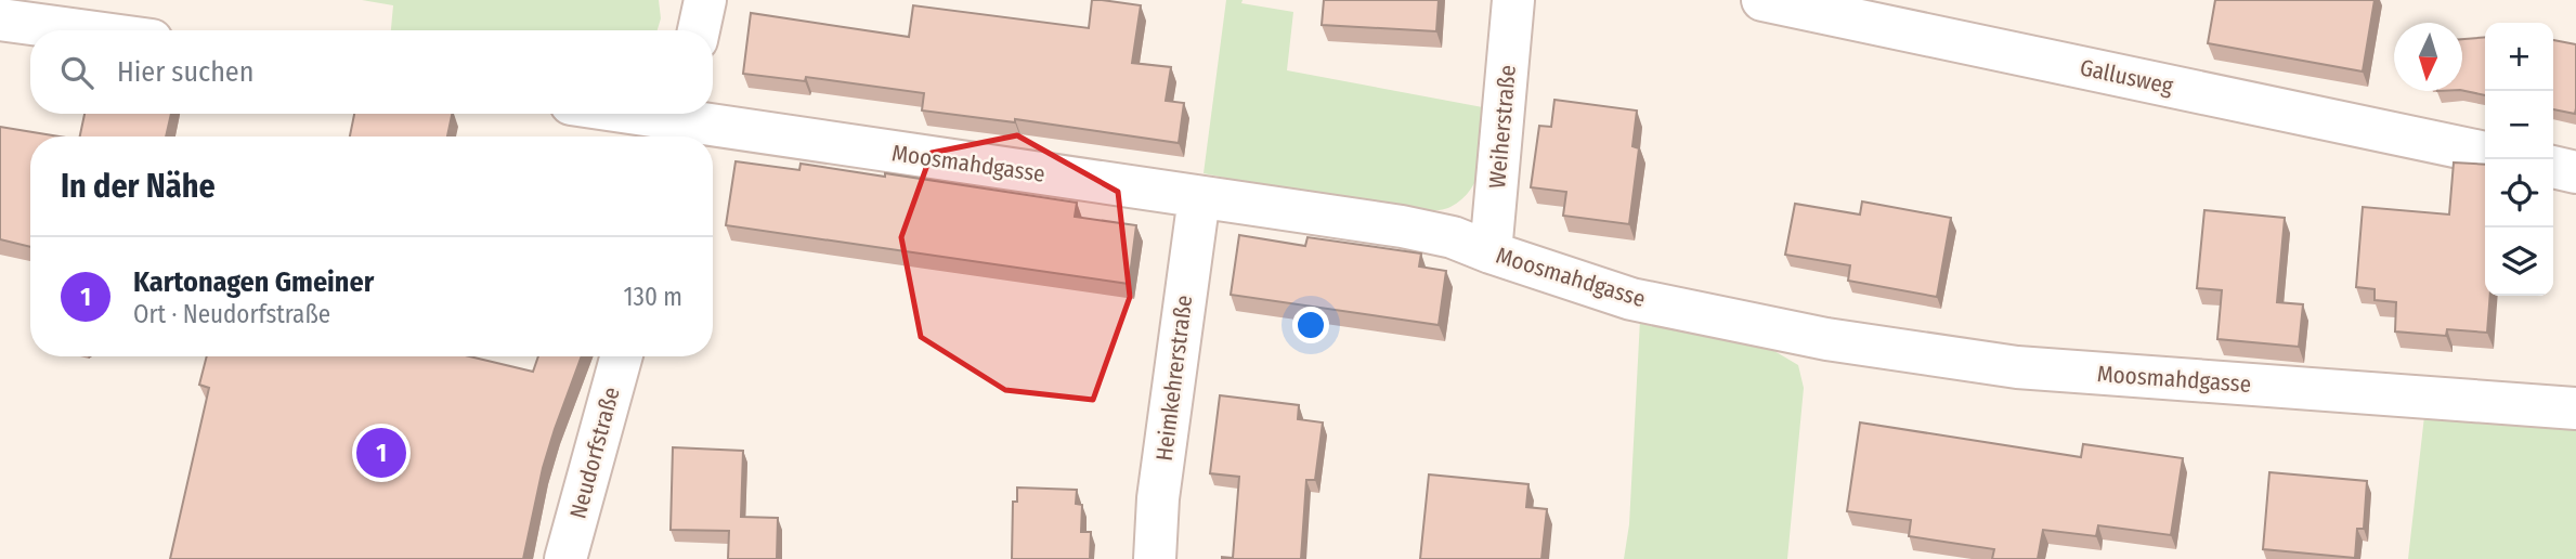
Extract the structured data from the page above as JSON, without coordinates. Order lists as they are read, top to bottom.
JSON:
{
  "streets": {
    "street": [
      "Gallusweg",
      "Weiherstraße",
      "Moosmahdgasse",
      "Heimkehrerstraße",
      "Neudorfstraße"
    ]
  },
  "crossings": [
    ["Weiherstraße", "Moosmahdgasse"],
    ["Moosmahdgasse", "Heimkehrerstraße"]
  ],
  "north": "bottom",
  "page": {
    "map_buttons": ["+", "−"],
    "search": "Hier suchen",
    "heading": "In der Nähe",
    "list": [
      {
        "mark": "1",
        "name": "Kartonagen Gmeiner",
        "note": "Ort · Neudorfstraße",
        "value": "130 m"
      }
    ],
    "pins": "1"
  }
}
